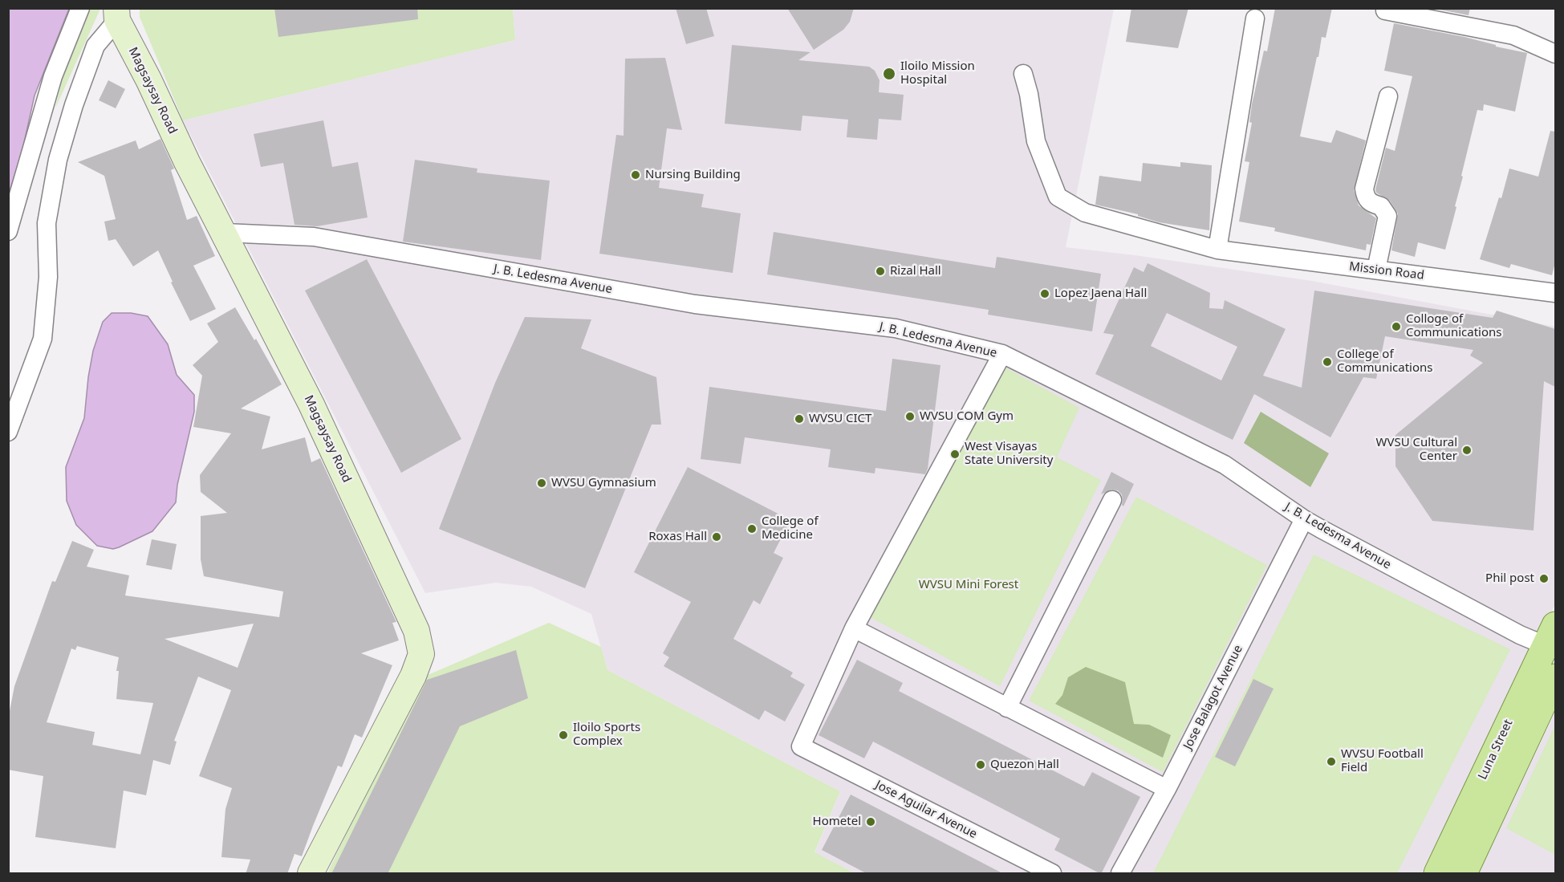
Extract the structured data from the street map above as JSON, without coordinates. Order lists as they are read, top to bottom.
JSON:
{
  "streets": {
    "main road": ["Luna Street"],
    "street": [
      "Magsaysay Road",
      "Mission Road",
      "J. B. Ledesma Avenue",
      "Jose Balagot Avenue",
      "Jose Aguilar Avenue"
    ]
  },
  "crossings": [
    ["Magsaysay Road", "J. B. Ledesma Avenue"],
    ["J. B. Ledesma Avenue", "Jose Balagot Avenue"],
    ["J. B. Ledesma Avenue", "Luna Street"]
  ],
  "parks": ["WVSU Mini Forest"],
  "places": [
    "Iloilo Mission Hospital",
    "Nursing Building",
    "Rizal Hall",
    "Lopez Jaena Hall",
    "Colloge of Communications",
    "College of Communications",
    "WVSU COM Gym",
    "WVSU CICT",
    "WVSU Cultural Center",
    "West Visayas State University",
    "WVSU Gymnasium",
    "College of Medicine",
    "Roxas Hall",
    "Phil post",
    "Iloilo Sports Complex",
    "WVSU Football Field",
    "Quezon Hall",
    "Hometel"
  ]
}
